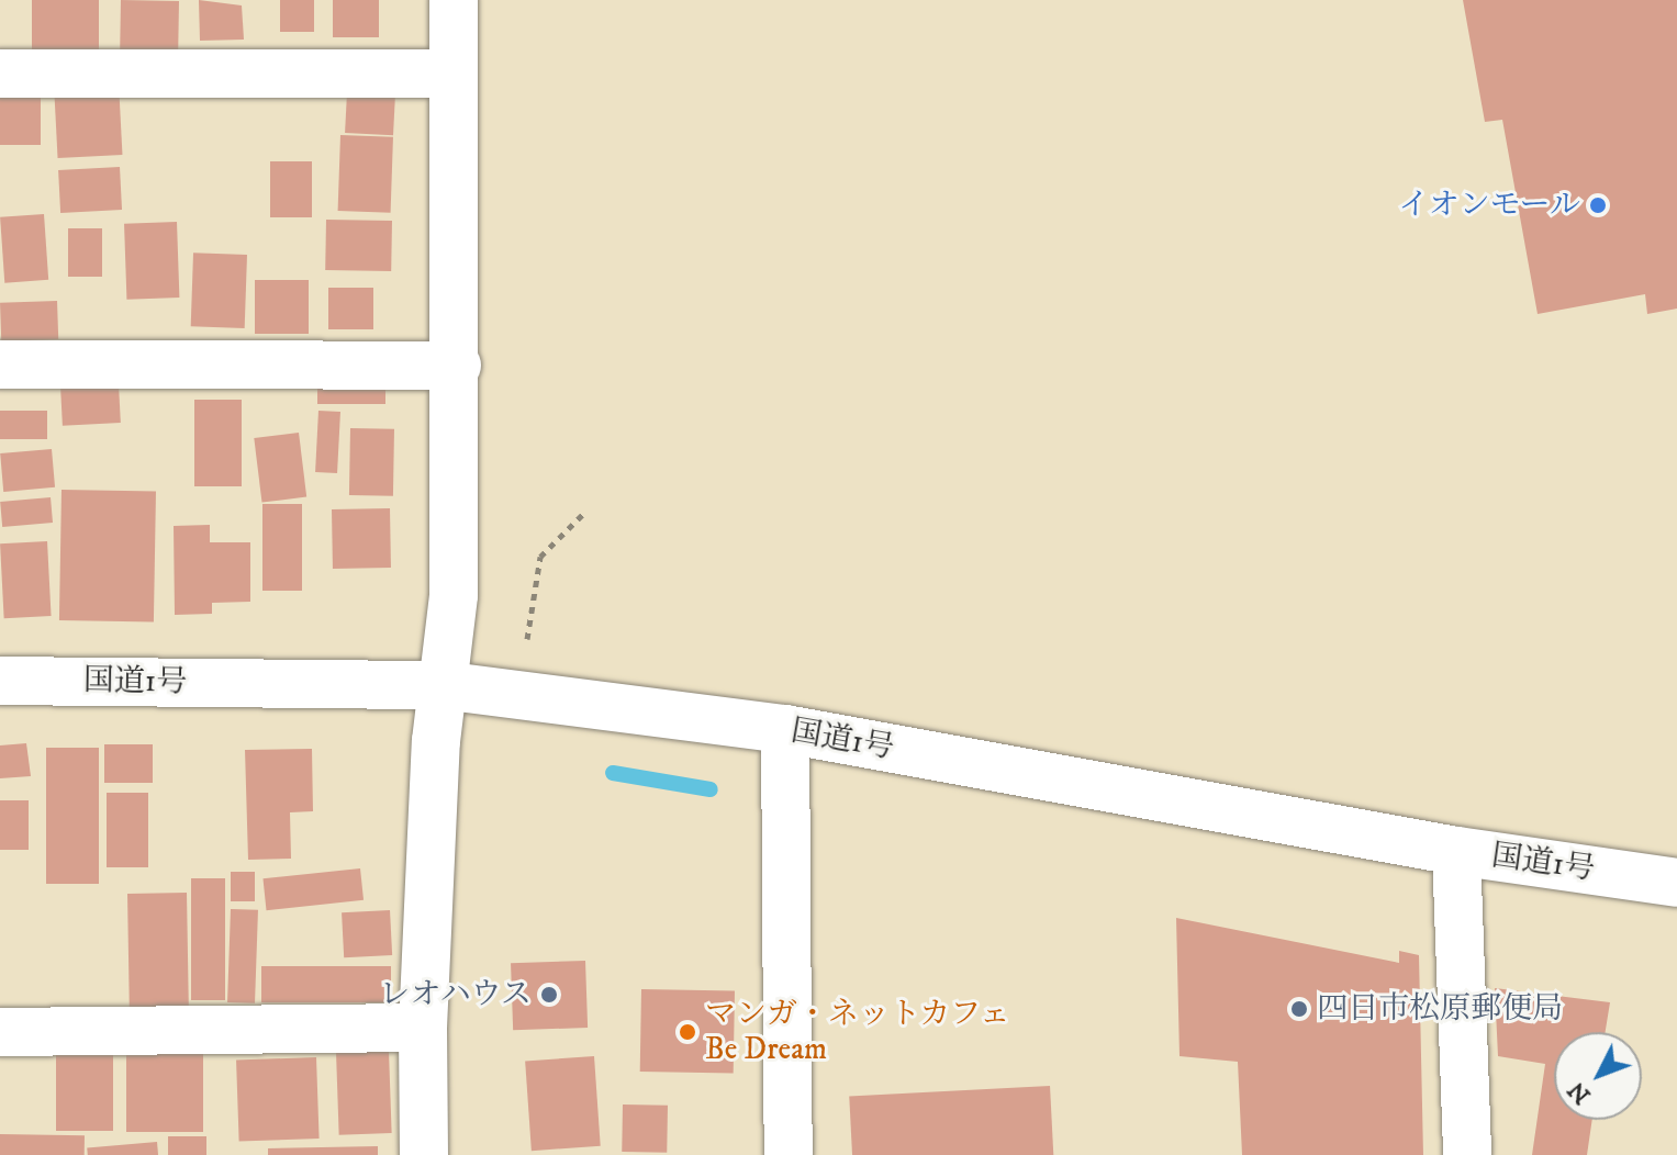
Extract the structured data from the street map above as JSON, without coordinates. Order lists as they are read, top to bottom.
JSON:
{
  "streets": {
    "main road": ["国道1号"]
  },
  "places": [
    "イオンモール",
    "レオハウス",
    "四日市松原郵便局",
    "マンガ・ネットカフェ Be Dream"
  ],
  "north": "bottom left"
}
